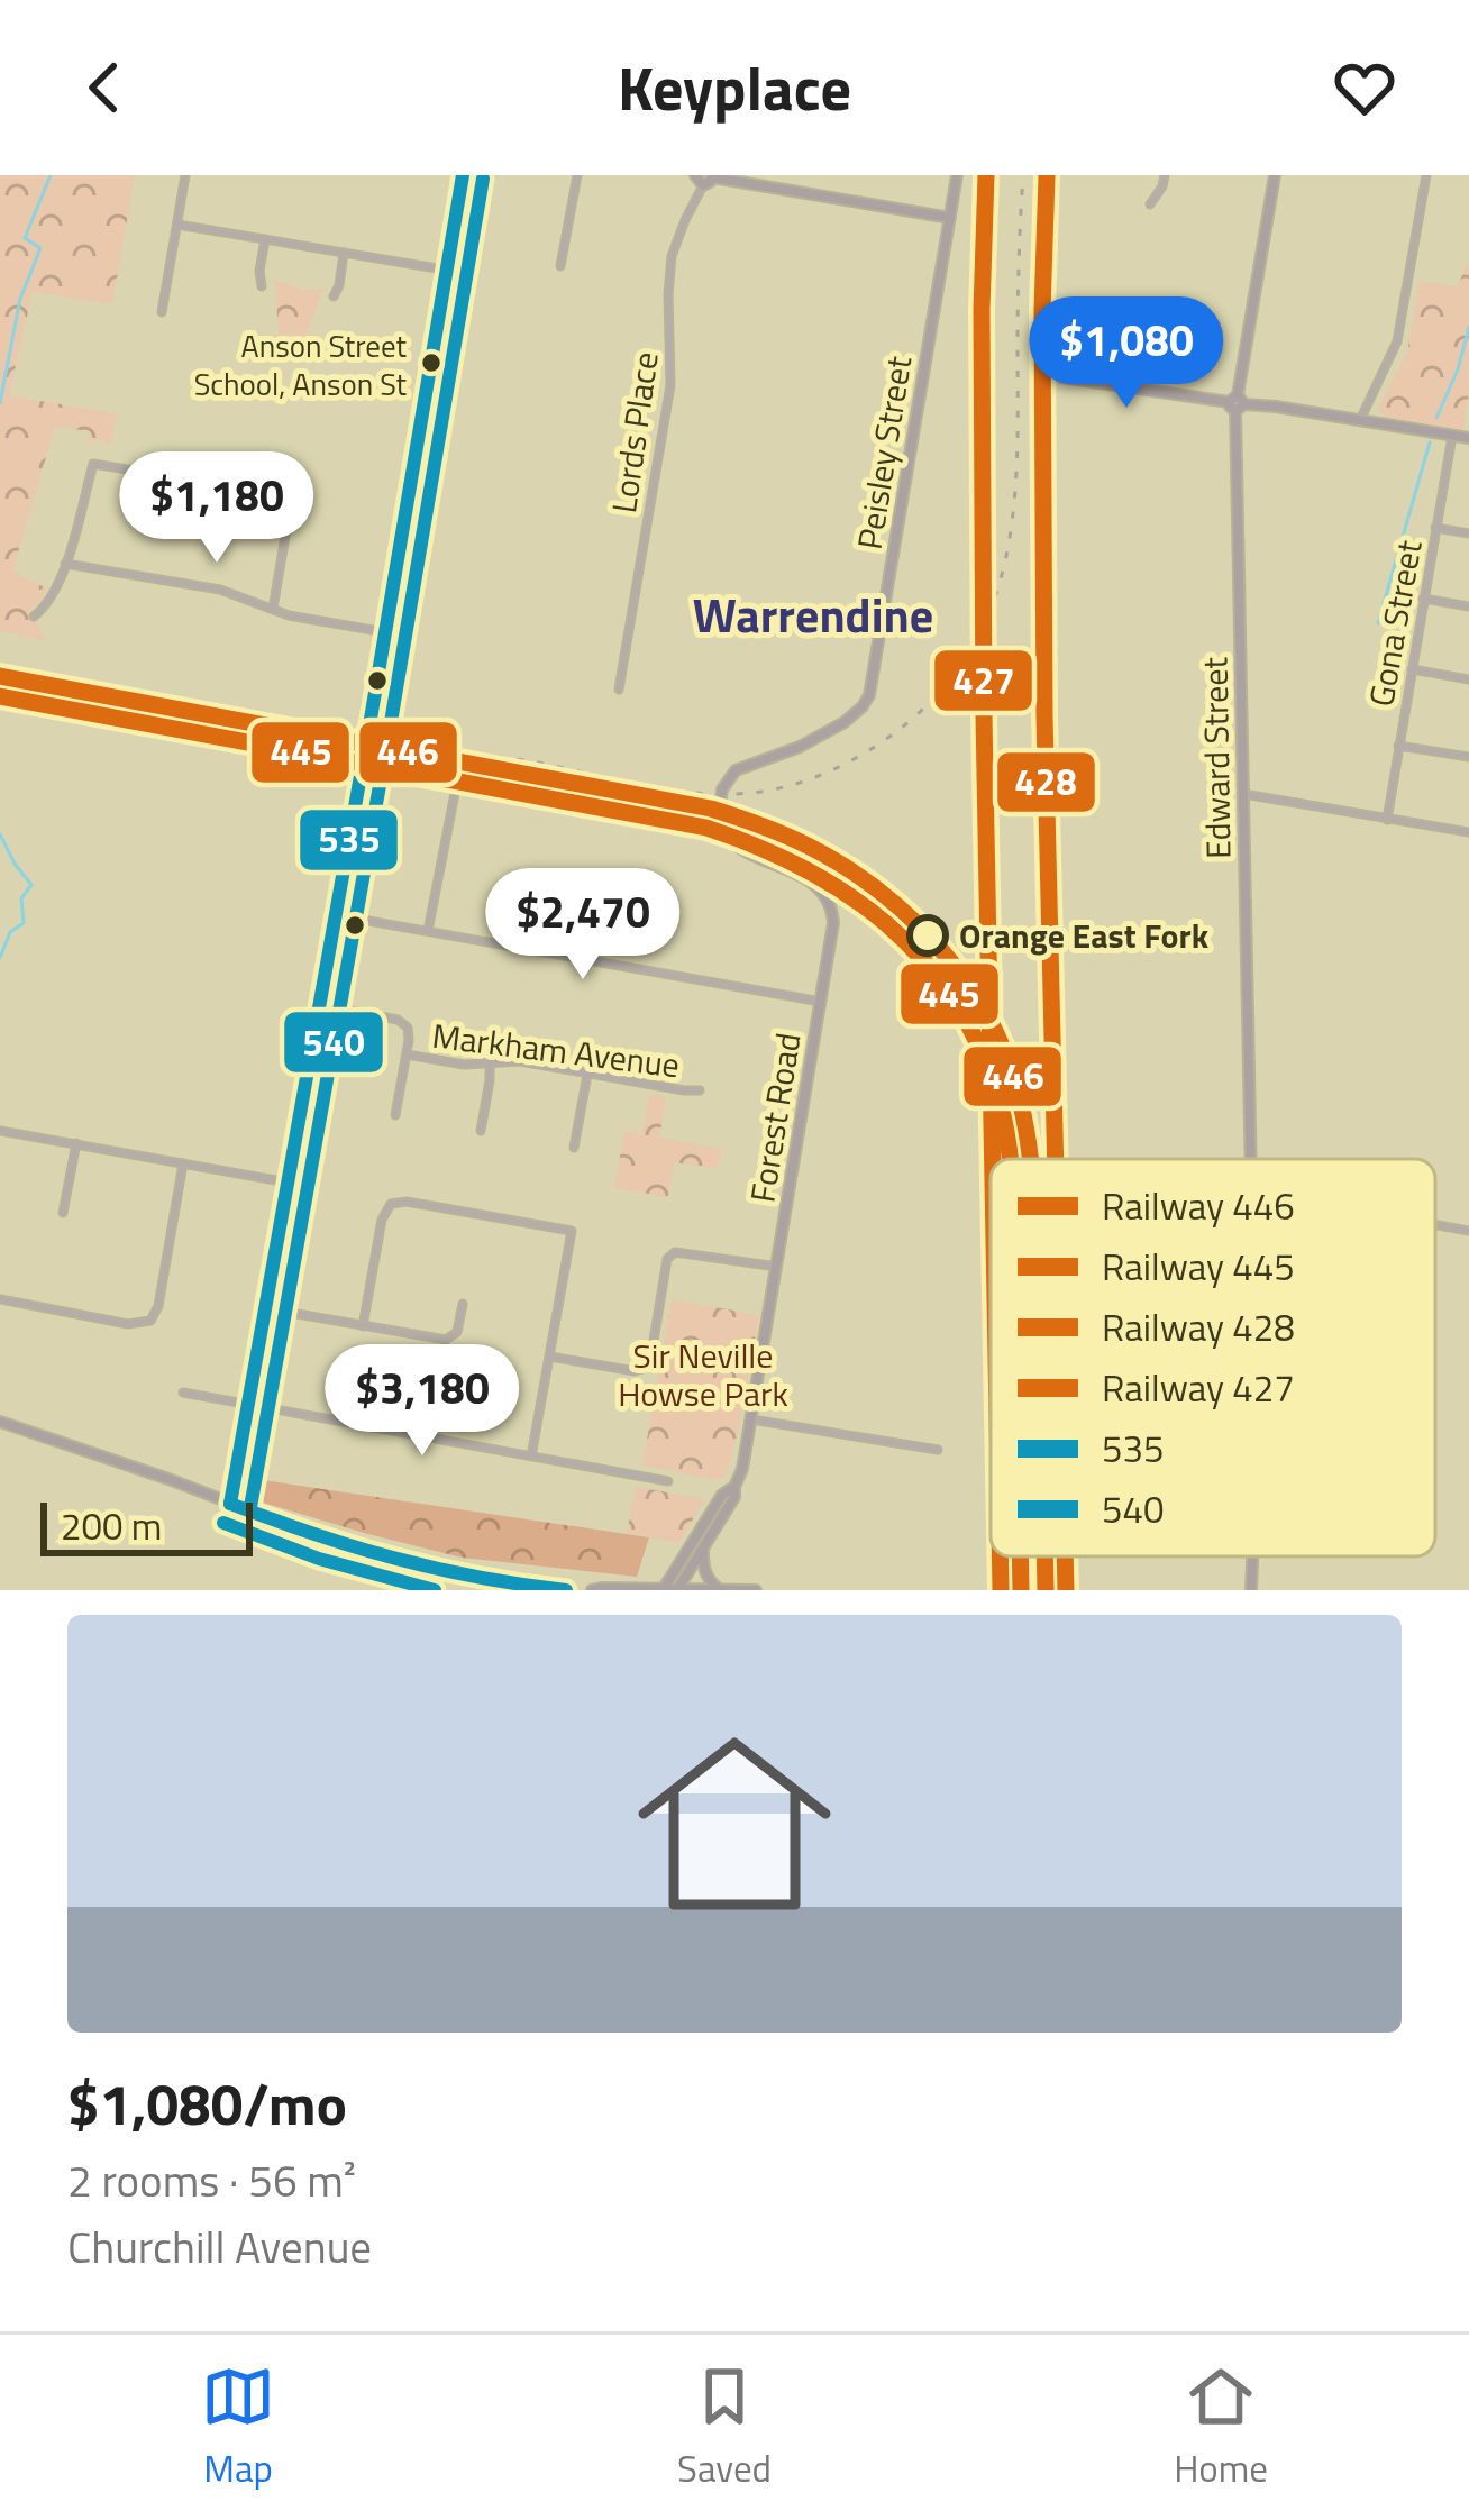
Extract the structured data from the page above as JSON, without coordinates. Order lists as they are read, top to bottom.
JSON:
{
  "streets": {
    "street": [
      "Lords Place",
      "Peisley Street",
      "Gona Street",
      "Edward Street",
      "Markham Avenue",
      "Forest Road"
    ]
  },
  "crossings": [
    ["Peisley Street", "Forest Road"]
  ],
  "districts": ["Warrendine"],
  "parks": ["Sir Neville Howse Park"],
  "places": ["Anson Street School, Anson St", "Orange East Fork"],
  "lines": [
    "rail line 427",
    "transit line 535",
    "rail line 428",
    "transit line 540",
    "rail line 446",
    "rail line 445"
  ],
  "legend": [
    "Railway 446",
    "Railway 445",
    "Railway 428",
    "Railway 427",
    "535",
    "540"
  ],
  "scale_bar": "200 m",
  "page": {
    "header": "Keyplace",
    "price": [
      "$1,080",
      "$1,180",
      "$2,470",
      "$3,180"
    ],
    "scale": "200 m",
    "list": [
      {
        "name": "$1,080/mo",
        "note": "2 rooms · 56 m² · Churchill Avenue"
      }
    ],
    "tabs": ["Map", "Saved", "Home"]
  }
}
